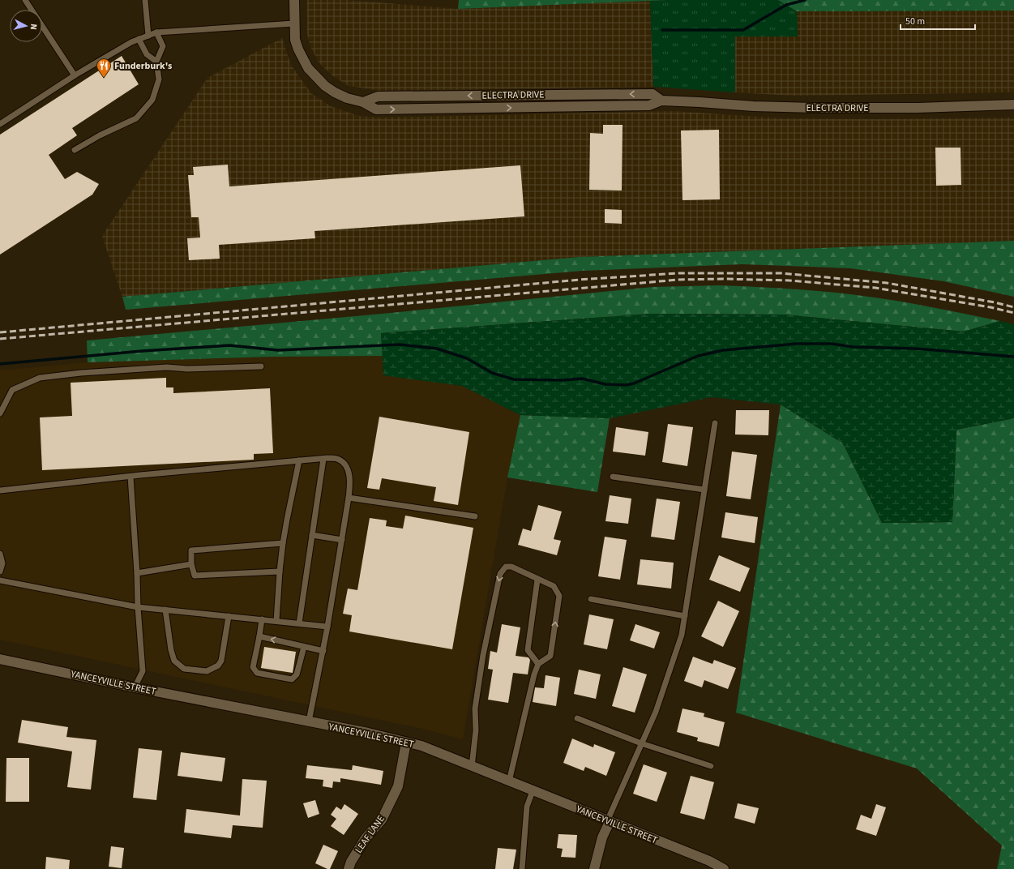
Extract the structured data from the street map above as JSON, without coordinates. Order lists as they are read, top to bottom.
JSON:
{
  "streets": {
    "street": ["ELECTRA DRIVE", "YANCEYVILLE STREET", "LEAF LANE"]
  },
  "crossings": [
    ["YANCEYVILLE STREET", "LEAF LANE"]
  ],
  "places": {
    "restaurant": ["Funderburk's"]
  },
  "scale_bar": "50 m",
  "north": "right"
}
